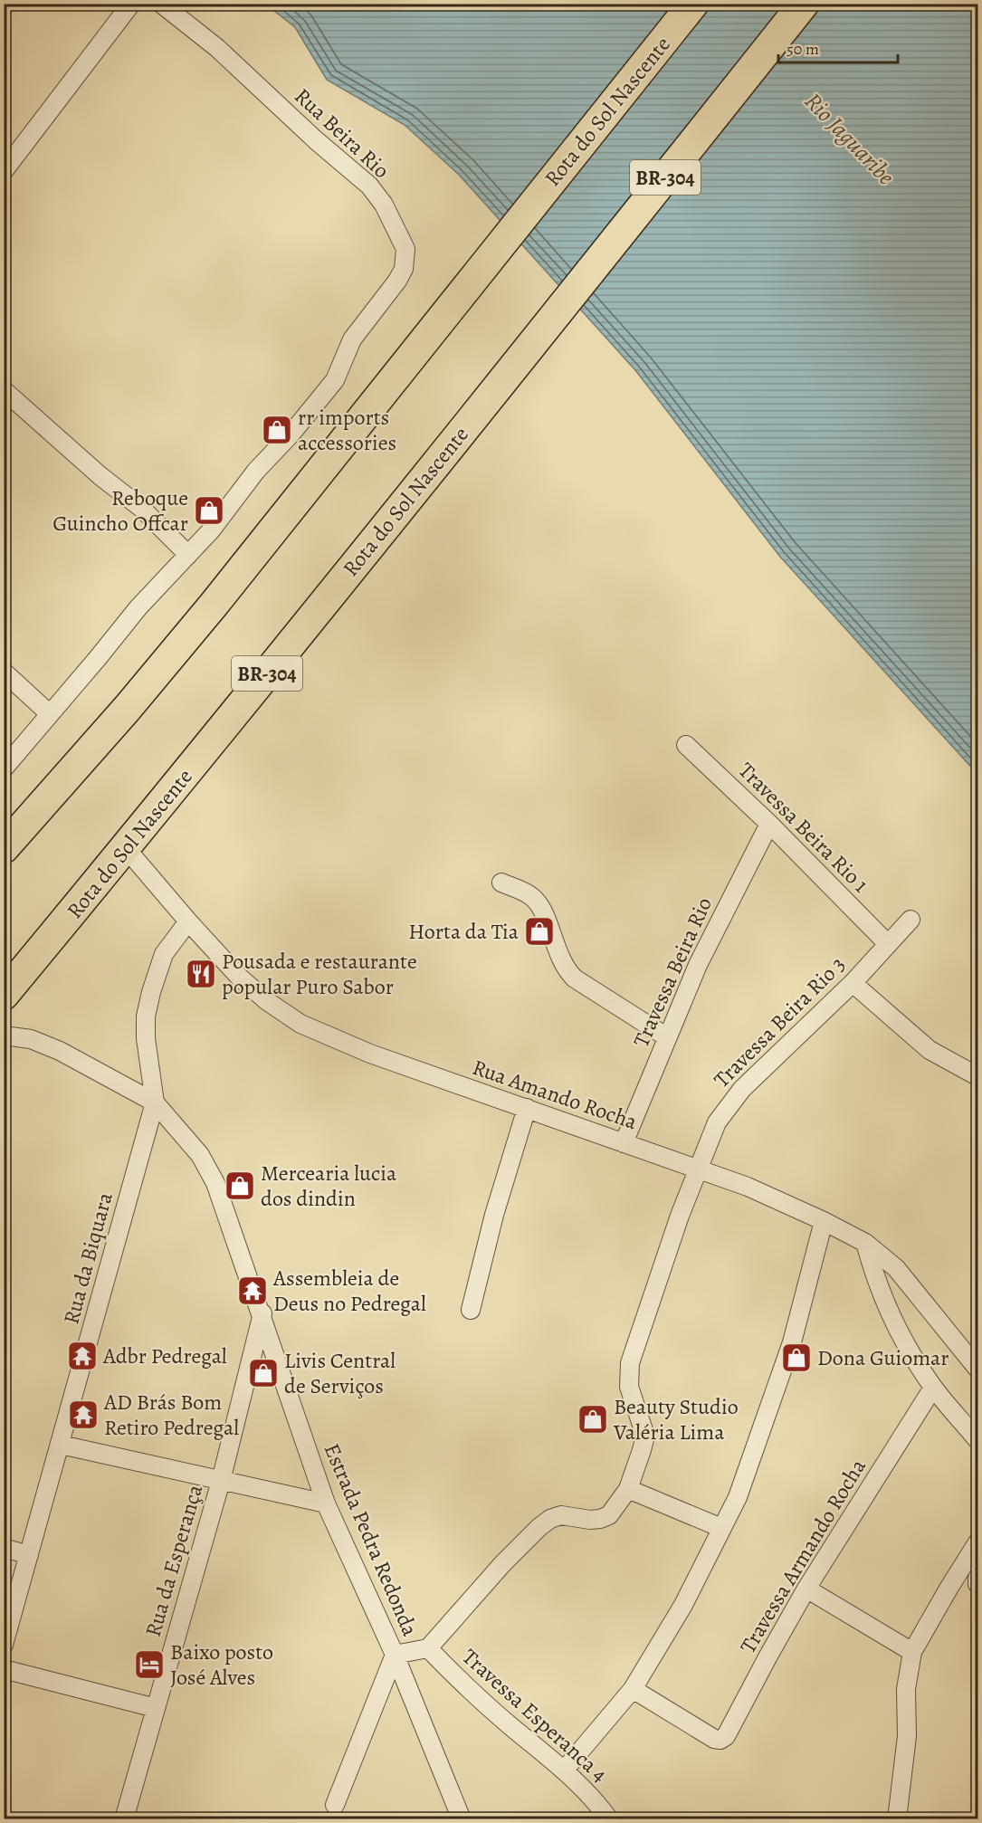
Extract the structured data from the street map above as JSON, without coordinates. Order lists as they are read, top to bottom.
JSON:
{
  "streets": {
    "highway": ["Rota do Sol Nascente", "BR-304"],
    "street": [
      "Rua Beira Rio",
      "Travessa Beira Rio 1",
      "Travessa Beira Rio",
      "Travessa Beira Rio 3",
      "Rua Amando Rocha",
      "Rua da Biquara",
      "Estrada Pedra Redonda",
      "Travessa Armando Rocha",
      "Rua da Esperança",
      "Travessa Esperanca 4"
    ]
  },
  "crossings": [
    ["Rota do Sol Nascente", "Rua Amando Rocha"],
    ["Travessa Beira Rio 1", "Travessa Beira Rio"],
    ["Travessa Beira Rio 1", "Travessa Beira Rio 3"],
    ["Travessa Beira Rio", "Rua Amando Rocha"],
    ["Travessa Beira Rio 3", "Rua Amando Rocha"],
    ["Travessa Beira Rio 3", "Travessa Esperanca 4"],
    ["Rua da Biquara", "Estrada Pedra Redonda"],
    ["Estrada Pedra Redonda", "Rua da Esperança"]
  ],
  "water": ["Rio Jaguaribe"],
  "places": {
    "shop": [
      "rr imports accessories",
      "Reboque Guincho Offcar",
      "Horta da Tia",
      "Mercearia lucia dos dindin",
      "Dona Guiomar",
      "Livis Central de Serviços",
      "Beauty Studio Valéria Lima"
    ],
    "restaurant": ["Pousada e restaurante popular Puro Sabor"],
    "temple": ["Assembleia de Deus no Pedregal", "Adbr Pedregal", "AD Brás Bom Retiro Pedregal"],
    "hotel": ["Baixo posto José Alves"]
  },
  "scale_bar": "50 m"
}
